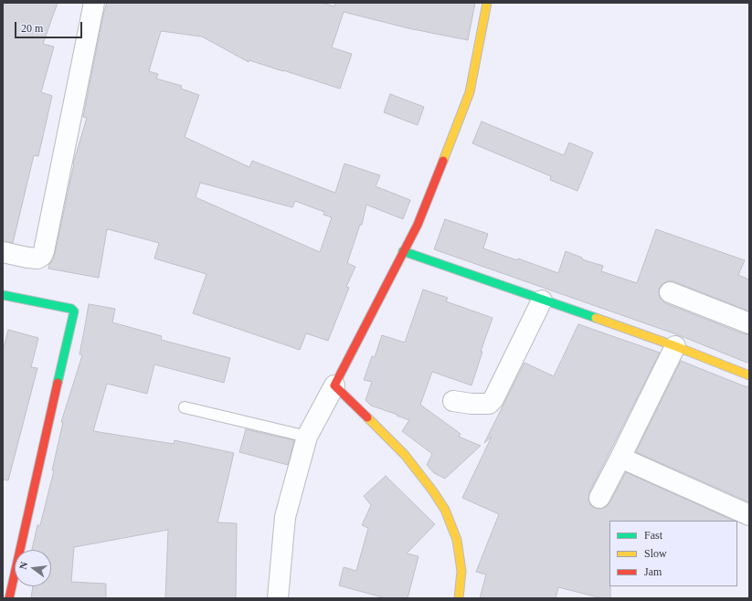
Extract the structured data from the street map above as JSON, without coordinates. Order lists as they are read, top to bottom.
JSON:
{
  "legend": ["Fast", "Slow", "Jam"],
  "scale_bar": "20 m",
  "north": "left"
}
